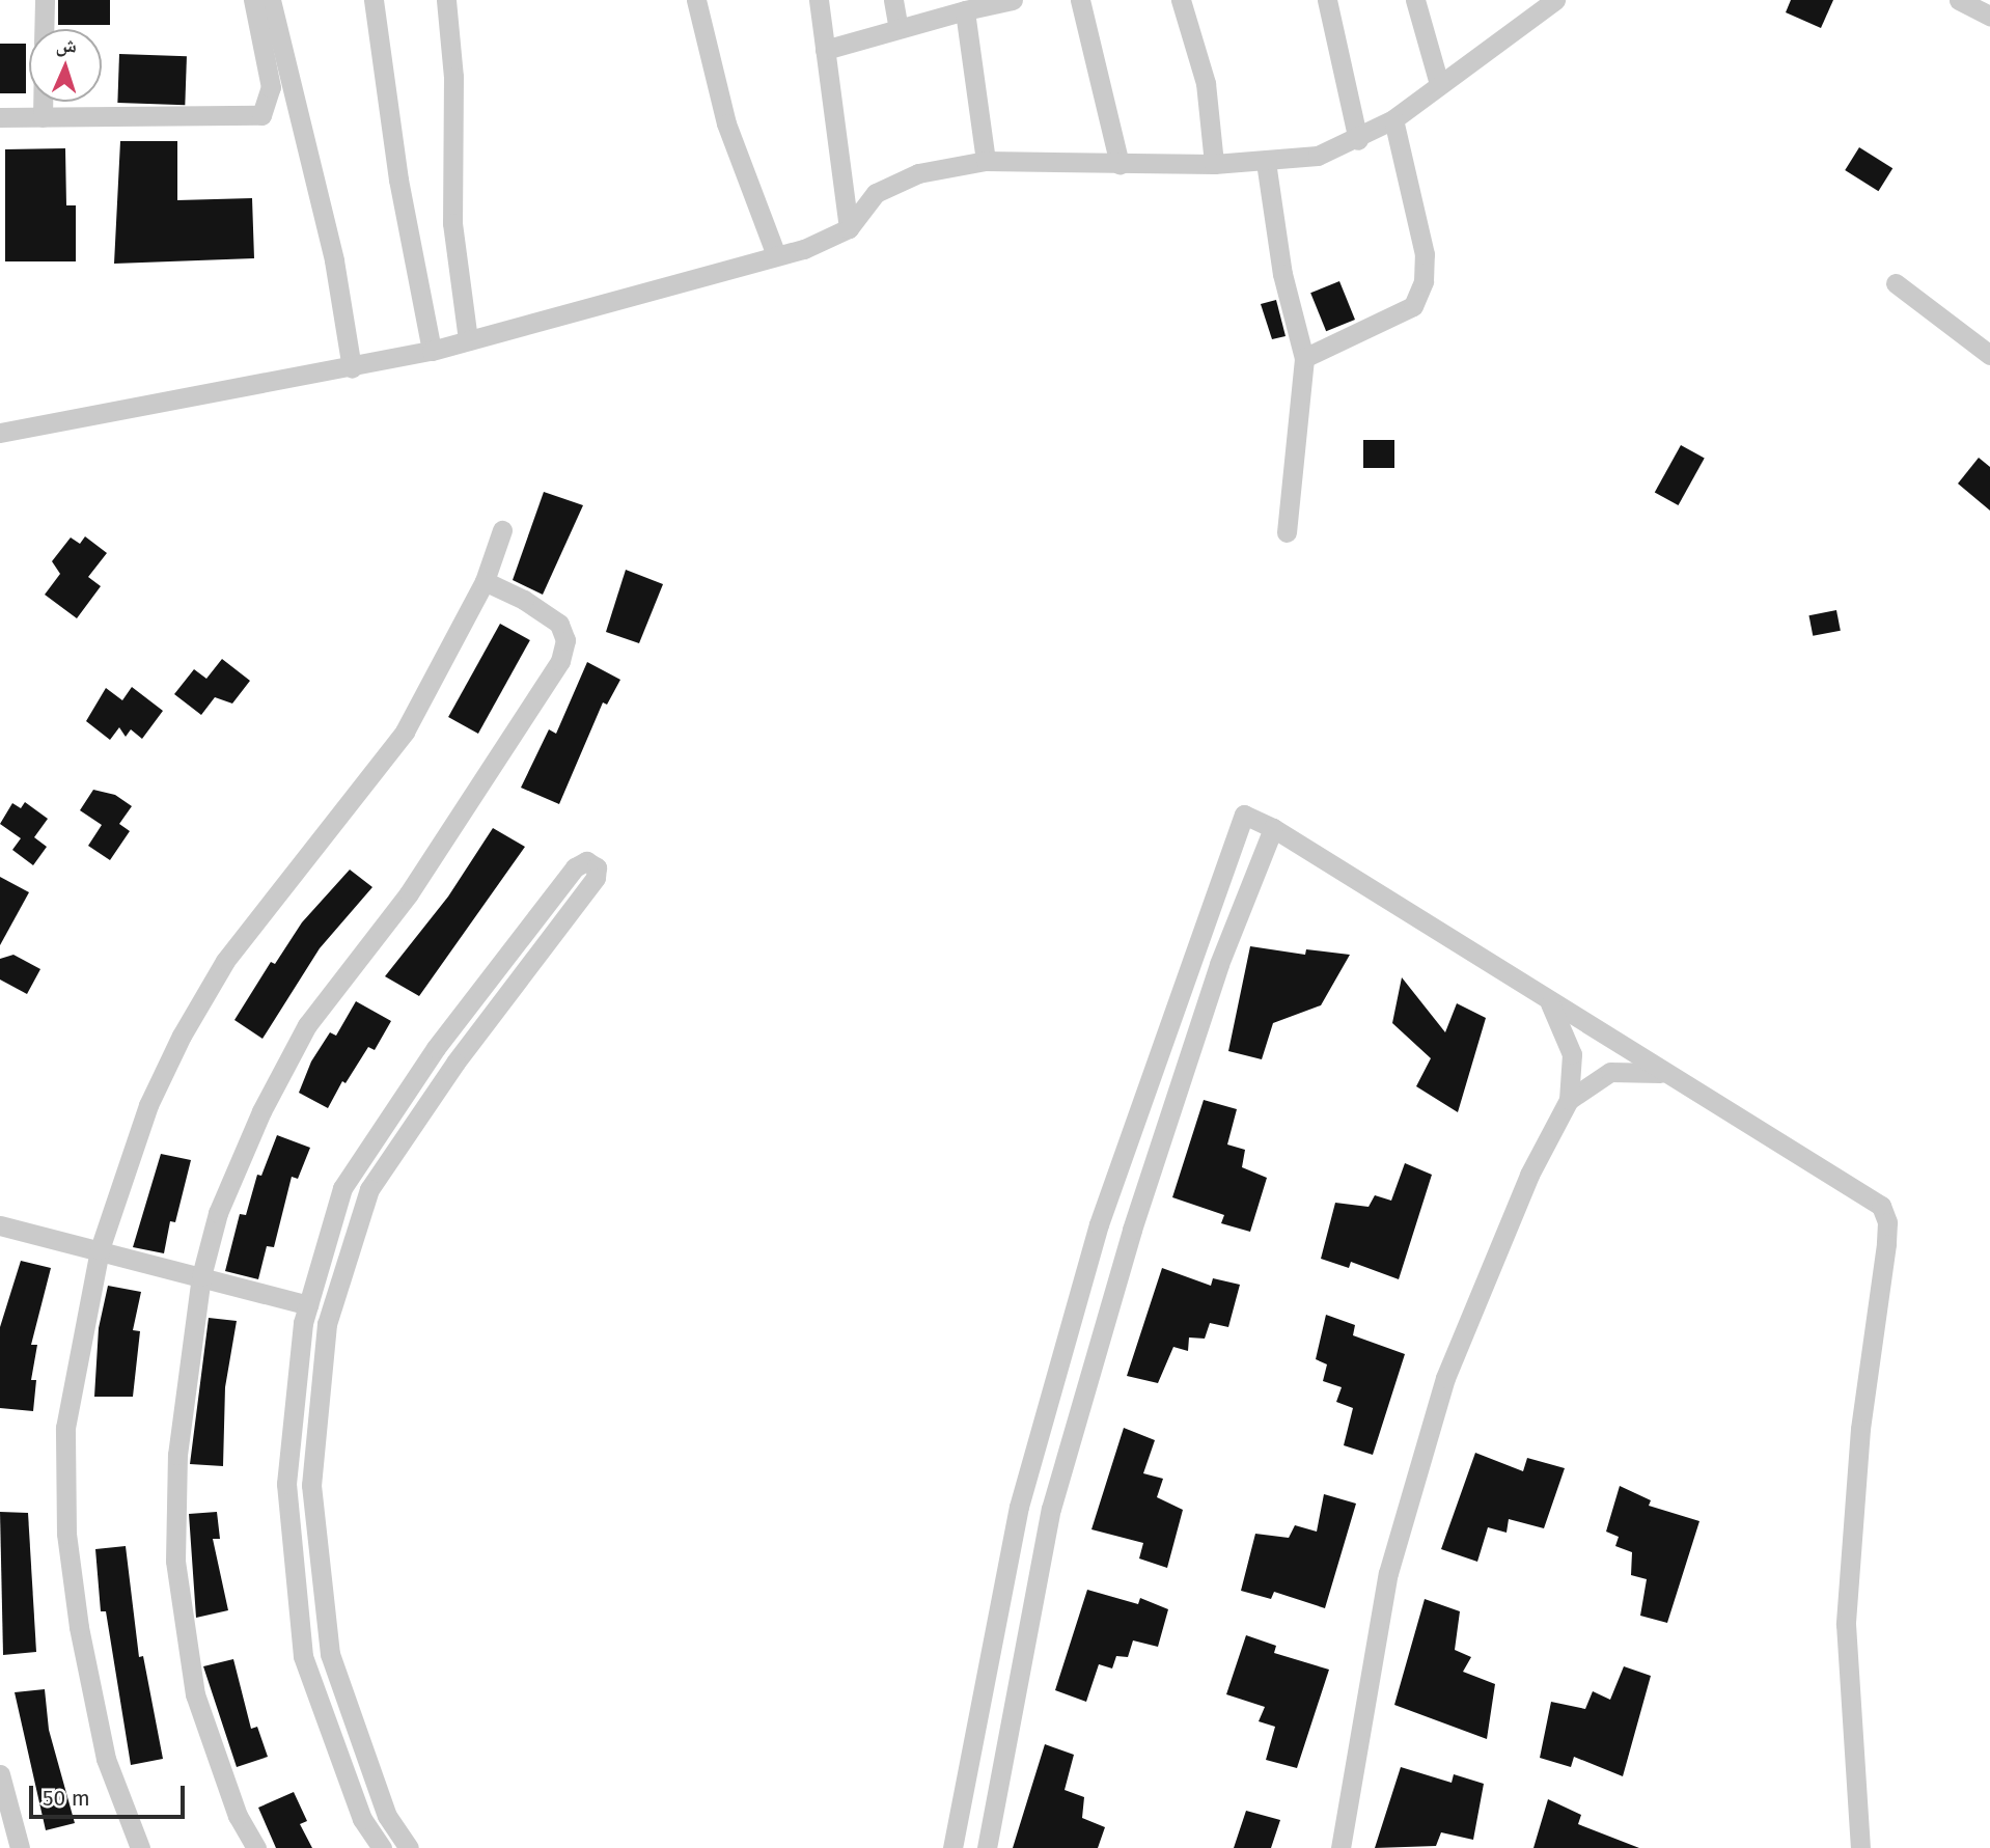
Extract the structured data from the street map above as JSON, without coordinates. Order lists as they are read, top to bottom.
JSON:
{
  "scale_bar": "50 m",
  "north": "top"
}
